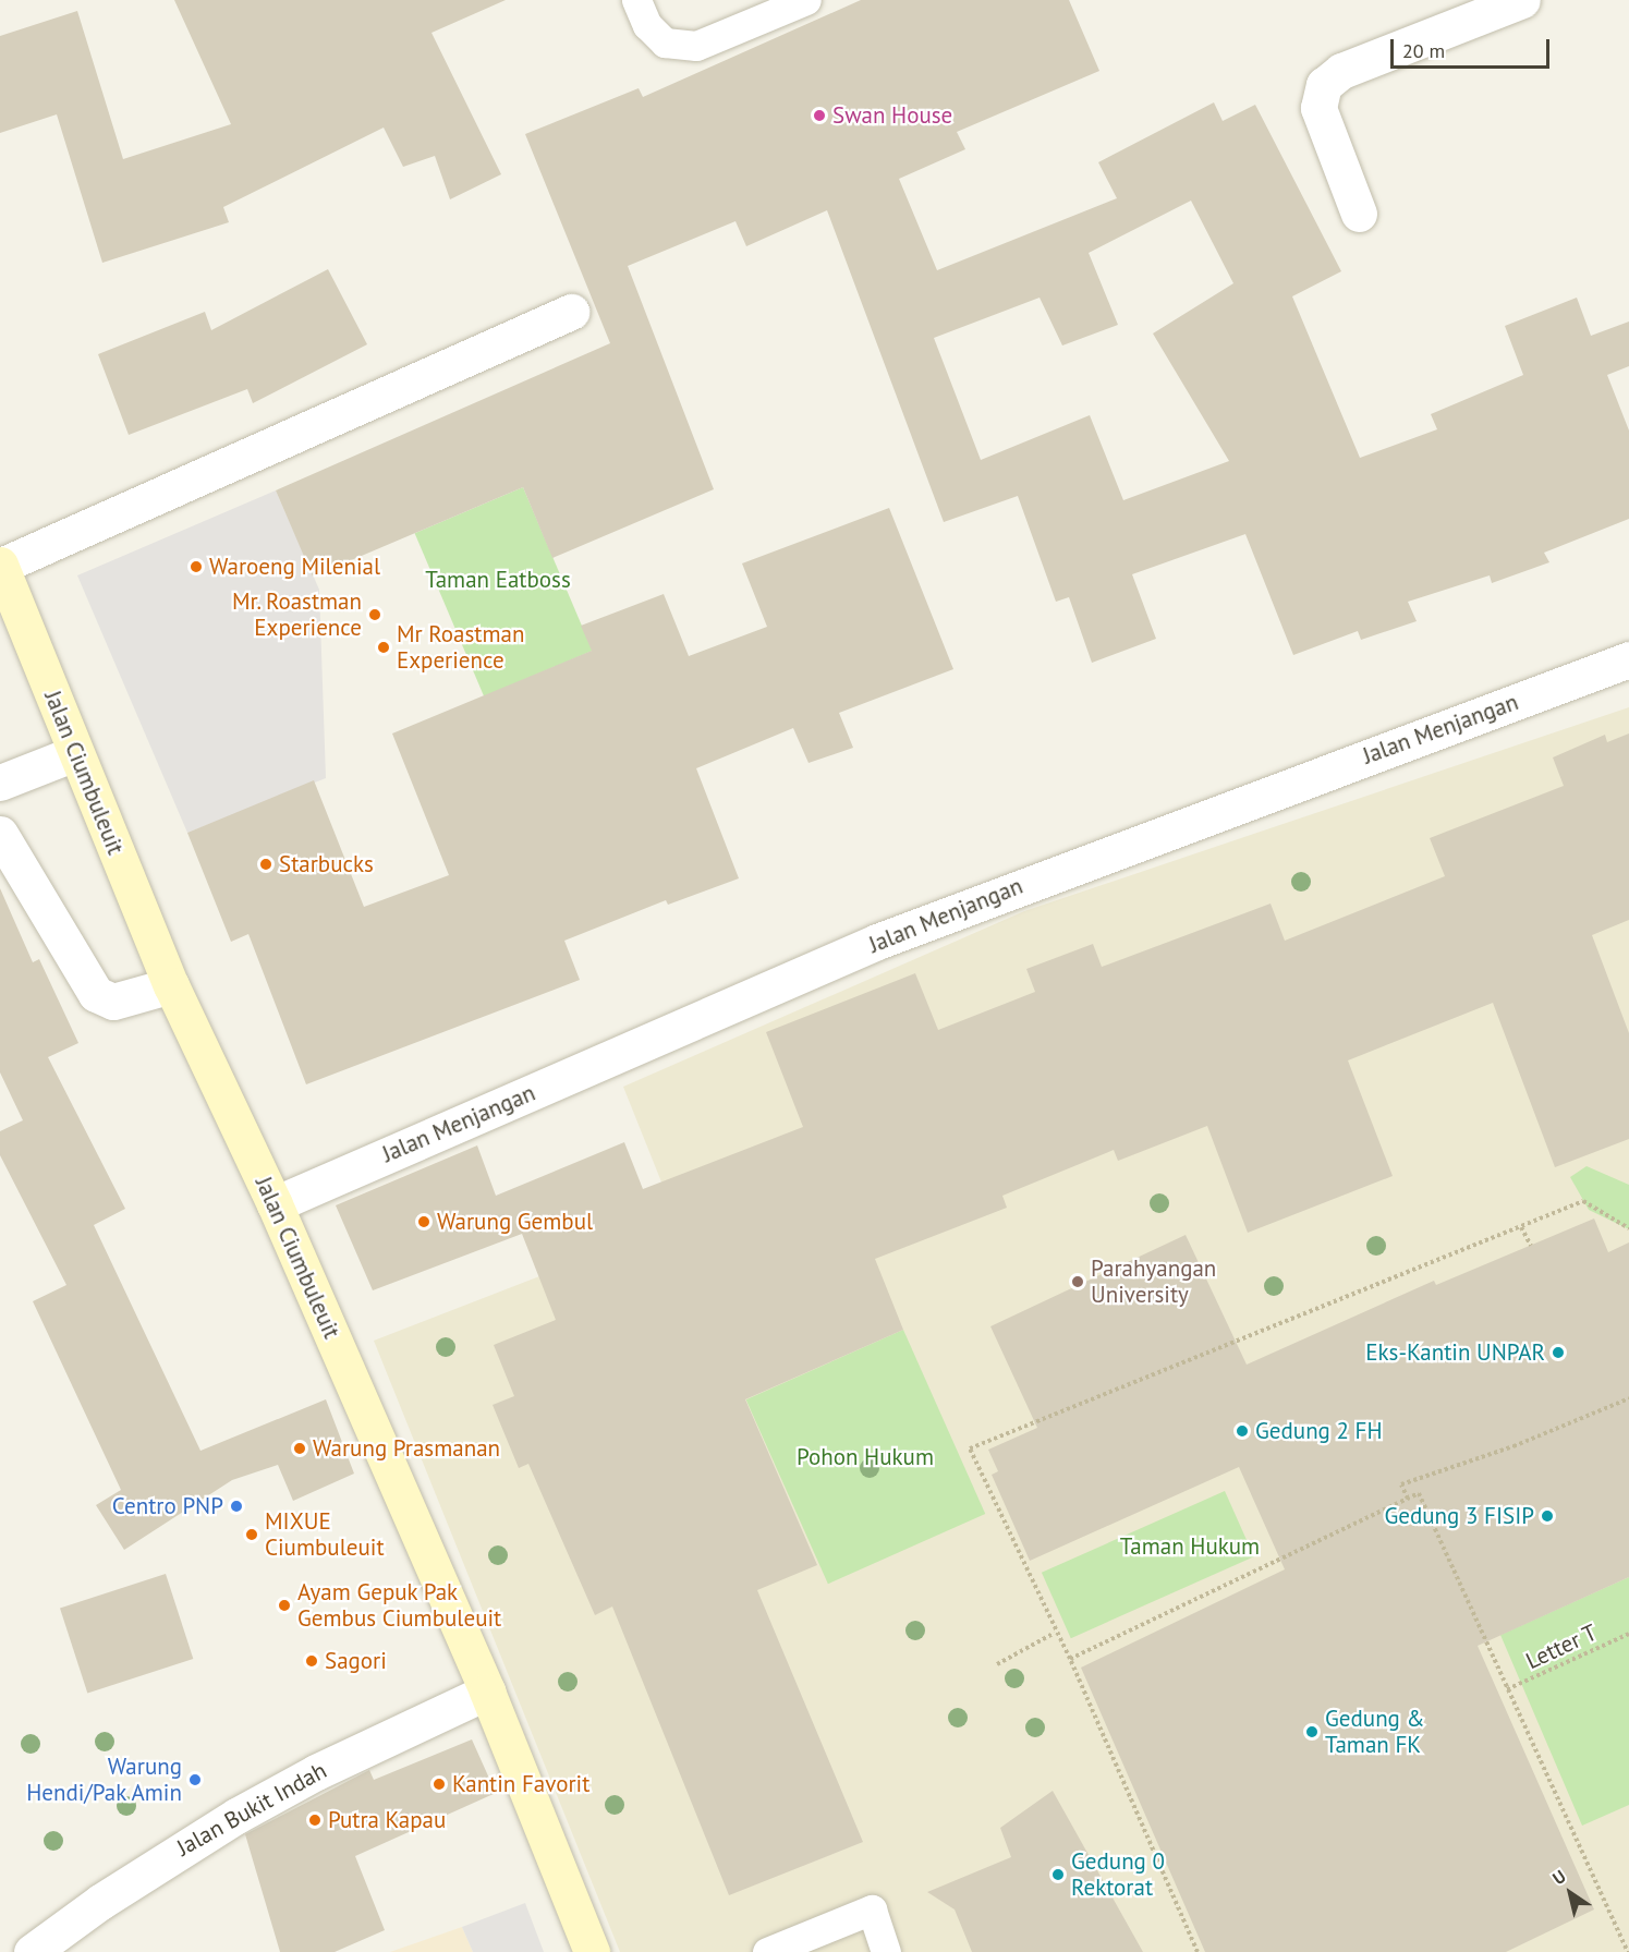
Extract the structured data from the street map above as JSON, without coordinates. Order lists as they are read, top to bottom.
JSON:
{
  "streets": {
    "main road": ["Jalan Ciumbuleuit"],
    "street": ["Jalan Menjangan", "Jalan Bukit Indah"],
    "path": ["Letter T"]
  },
  "crossings": [
    ["Jalan Menjangan", "Jalan Ciumbuleuit"],
    ["Jalan Ciumbuleuit", "Jalan Bukit Indah"]
  ],
  "parks": ["Taman Eatboss", "Pohon Hukum", "Taman Hukum"],
  "places": [
    "Swan House",
    "Waroeng Milenial",
    "Mr. Roastman Experience",
    "Mr Roastman Experience",
    "Starbucks",
    "Warung Gembul",
    "Parahyangan University",
    "Eks-Kantin UNPAR",
    "Gedung 2 FH",
    "Warung Prasmanan",
    "Centro PNP",
    "Gedung 3 FISIP",
    "MIXUE Ciumbuleuit",
    "Ayam Gepuk Pak Gembus Ciumbuleuit",
    "Sagori",
    "Gedung & Taman FK",
    "Warung Hendi/Pak Amin",
    "Kantin Favorit",
    "Putra Kapau",
    "Gedung 0 Rektorat"
  ],
  "scale_bar": "20 m",
  "north": "top left"
}
